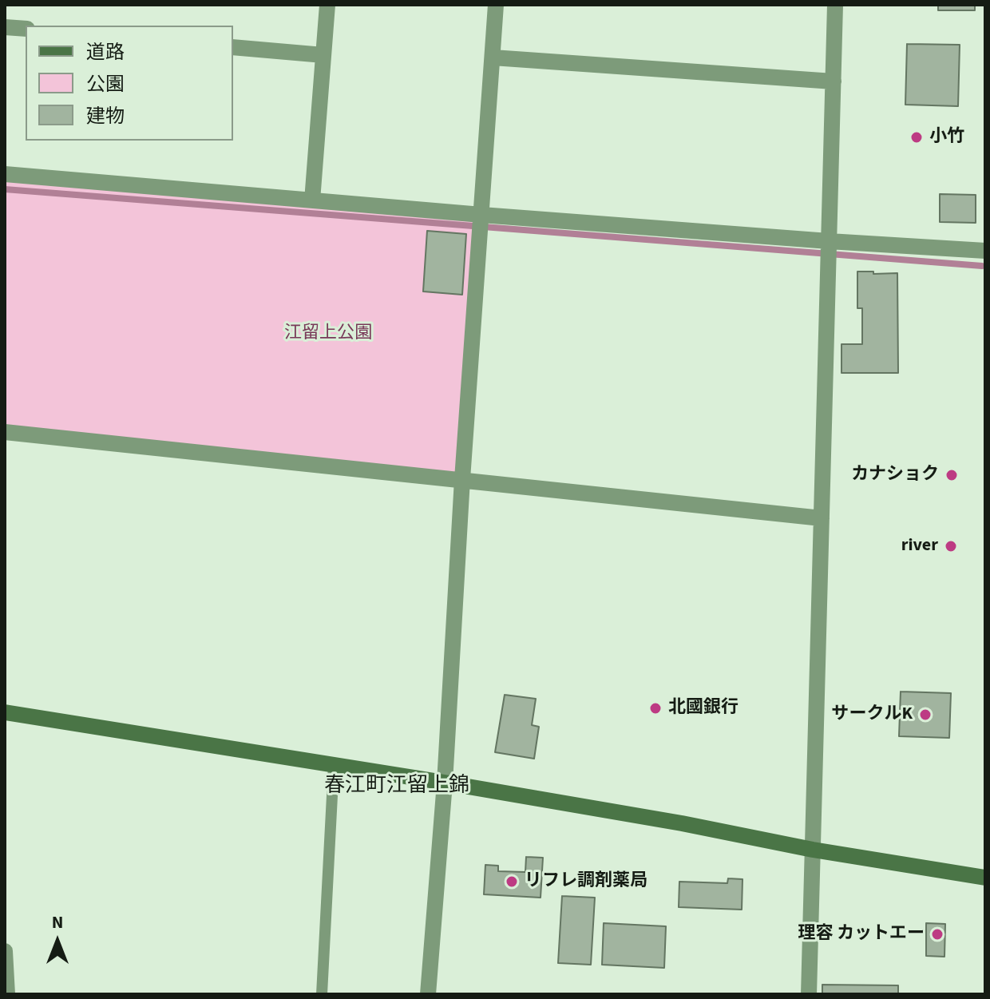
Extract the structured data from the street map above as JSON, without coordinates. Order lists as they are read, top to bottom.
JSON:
{
  "districts": ["春江町江留上錦"],
  "parks": ["江留上公園"],
  "places": [
    "小竹",
    "カナショク",
    "river",
    "北國銀行",
    "サークルK",
    "リフレ調剤薬局",
    "理容 カットエー"
  ],
  "legend": ["道路", "公園", "建物"],
  "north": "top"
}
